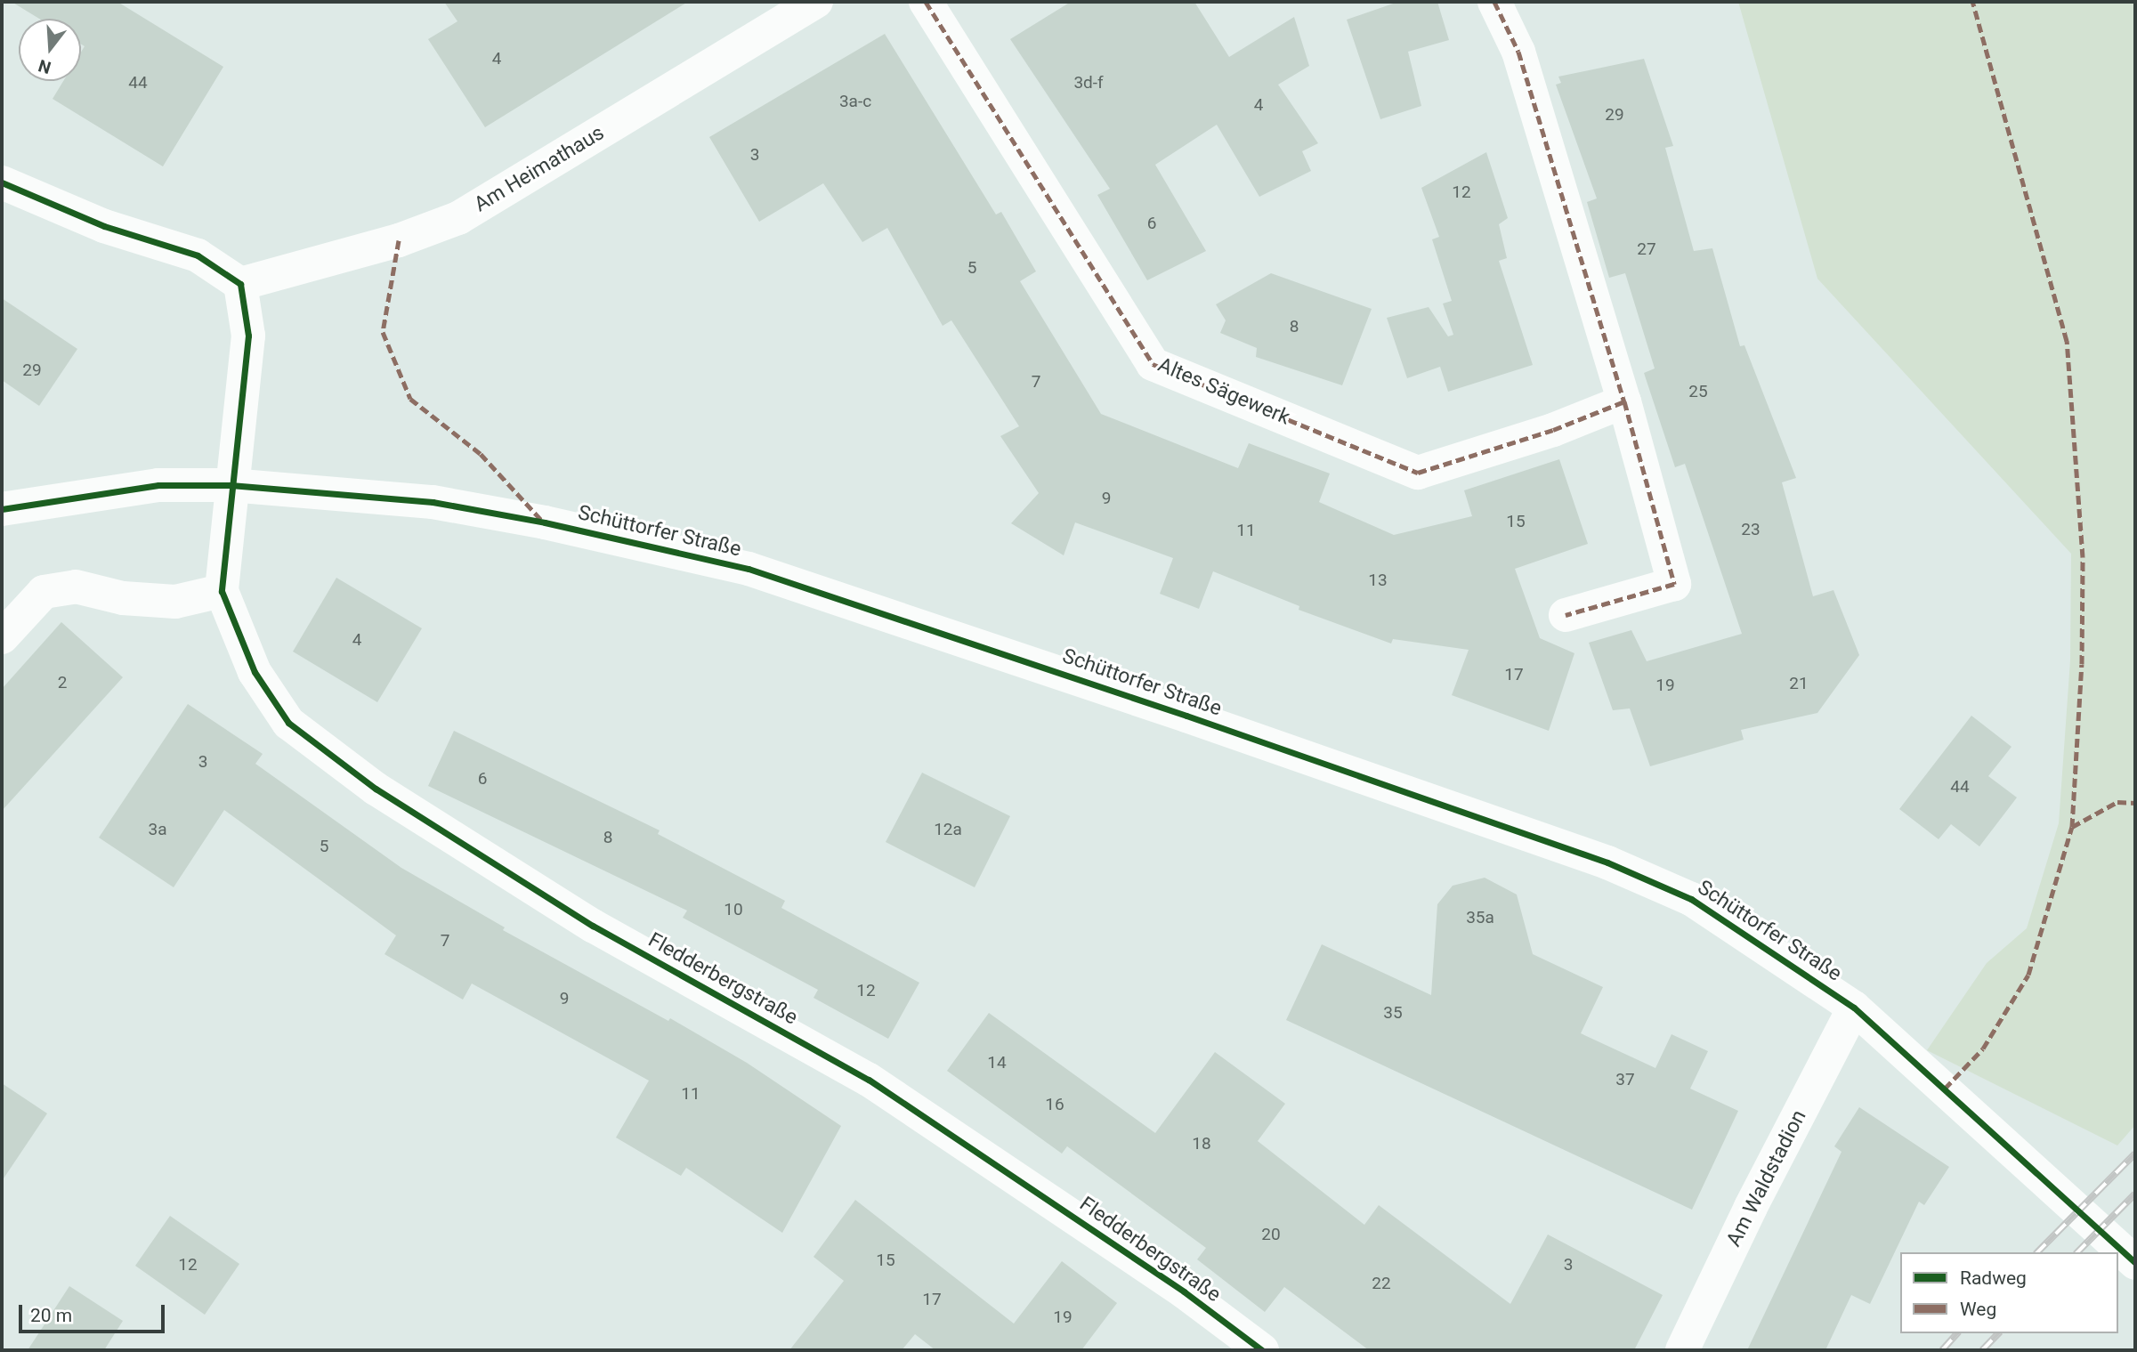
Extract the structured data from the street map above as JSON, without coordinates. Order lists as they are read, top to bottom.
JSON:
{
  "streets": {
    "street": [
      "Am Heimathaus",
      "Altes Sägewerk",
      "Schüttorfer Straße",
      "Fledderbergstraße",
      "Am Waldstadion"
    ]
  },
  "crossings": [
    ["Schüttorfer Straße", "Am Waldstadion"]
  ],
  "house_numbers": [
    "4",
    "44",
    "3d-f",
    "3a-c",
    "4",
    "29",
    "3",
    "12",
    "6",
    "27",
    "5",
    "8",
    "29",
    "7",
    "25",
    "9",
    "15",
    "23",
    "11",
    "13",
    "4",
    "17",
    "2",
    "21",
    "19",
    "3",
    "6",
    "44",
    "3a",
    "12a",
    "8",
    "5",
    "10",
    "35a",
    "7",
    "12",
    "9",
    "35",
    "14",
    "37",
    "11",
    "16",
    "18",
    "20",
    "15",
    "12",
    "3",
    "22",
    "17",
    "19"
  ],
  "legend": ["Radweg", "Weg"],
  "scale_bar": "20 m",
  "north": "bottom"
}
